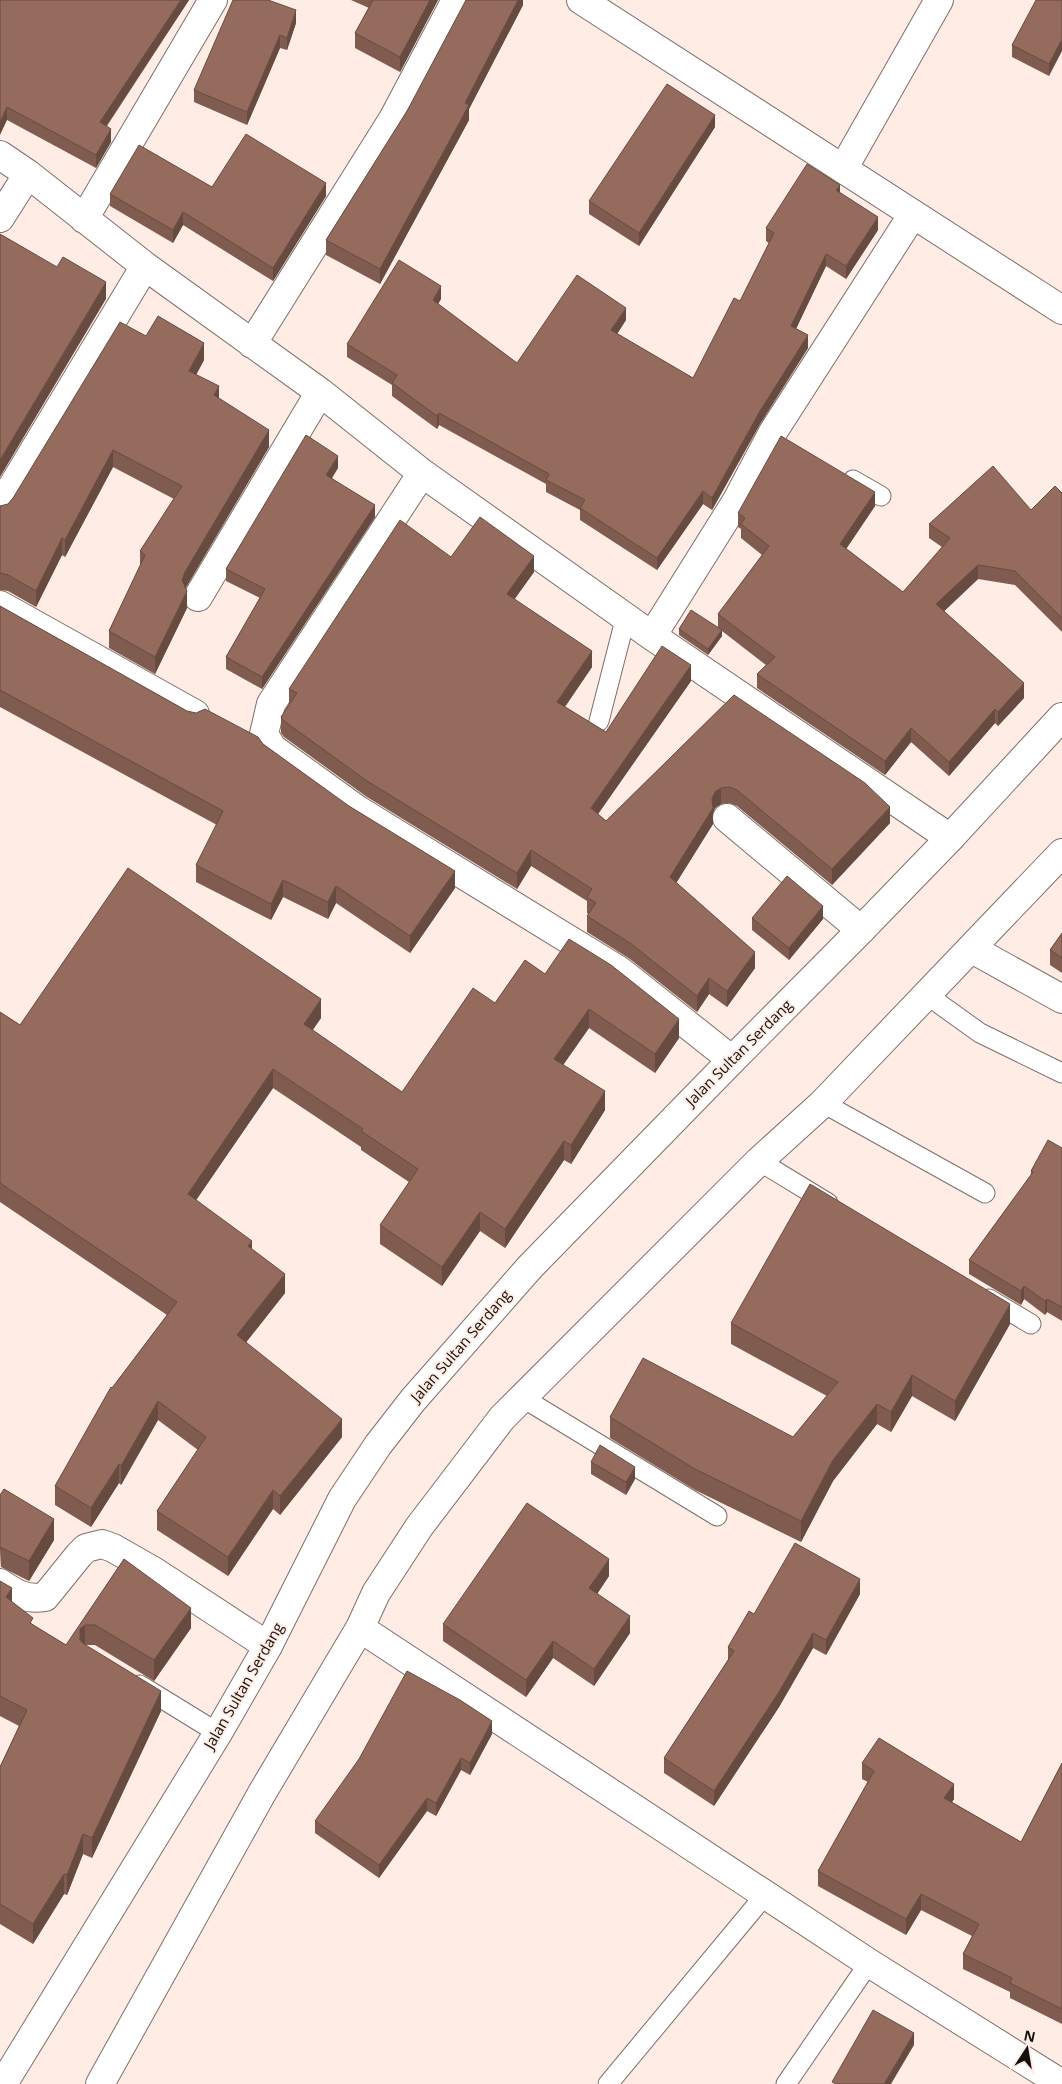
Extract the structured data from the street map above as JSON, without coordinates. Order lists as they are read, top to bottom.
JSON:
{
  "streets": {
    "main road": ["Jalan Sultan Serdang"]
  },
  "north": "top"
}
